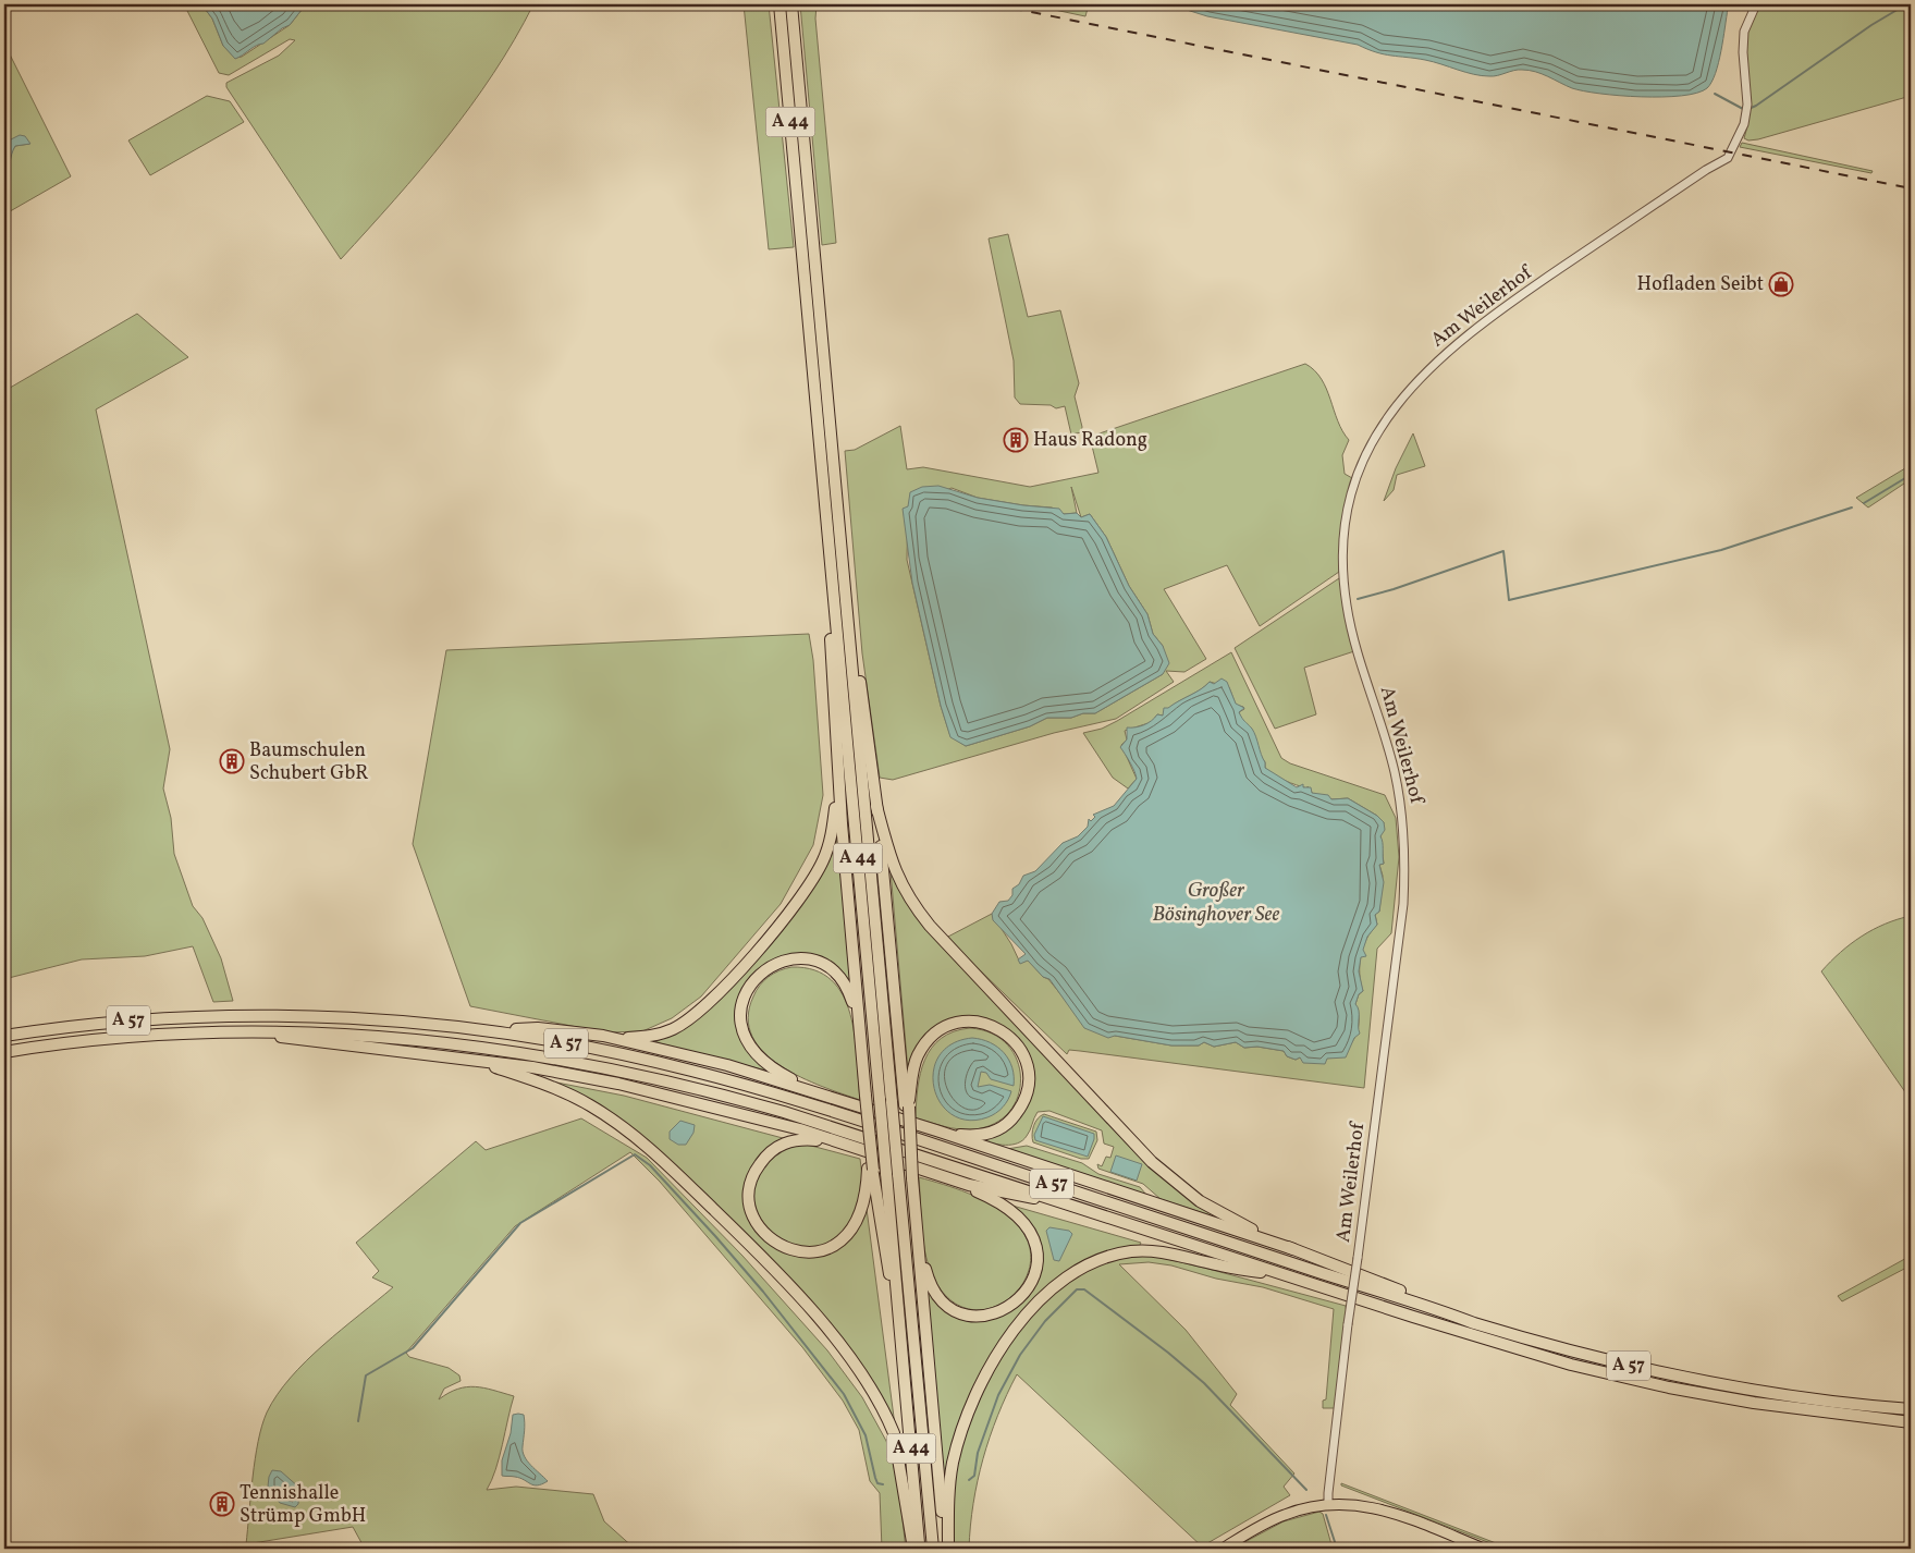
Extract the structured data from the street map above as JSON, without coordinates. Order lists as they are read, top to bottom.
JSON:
{
  "streets": {
    "highway": ["A 44", "A 57"],
    "street": ["Am Weilerhof"]
  },
  "water": ["Großer Bösinghover See"],
  "places": {
    "shop": ["Hofladen Seibt"],
    "building": ["Haus Radong", "Baumschulen Schubert GbR", "Tennishalle Strümp GmbH"]
  }
}
